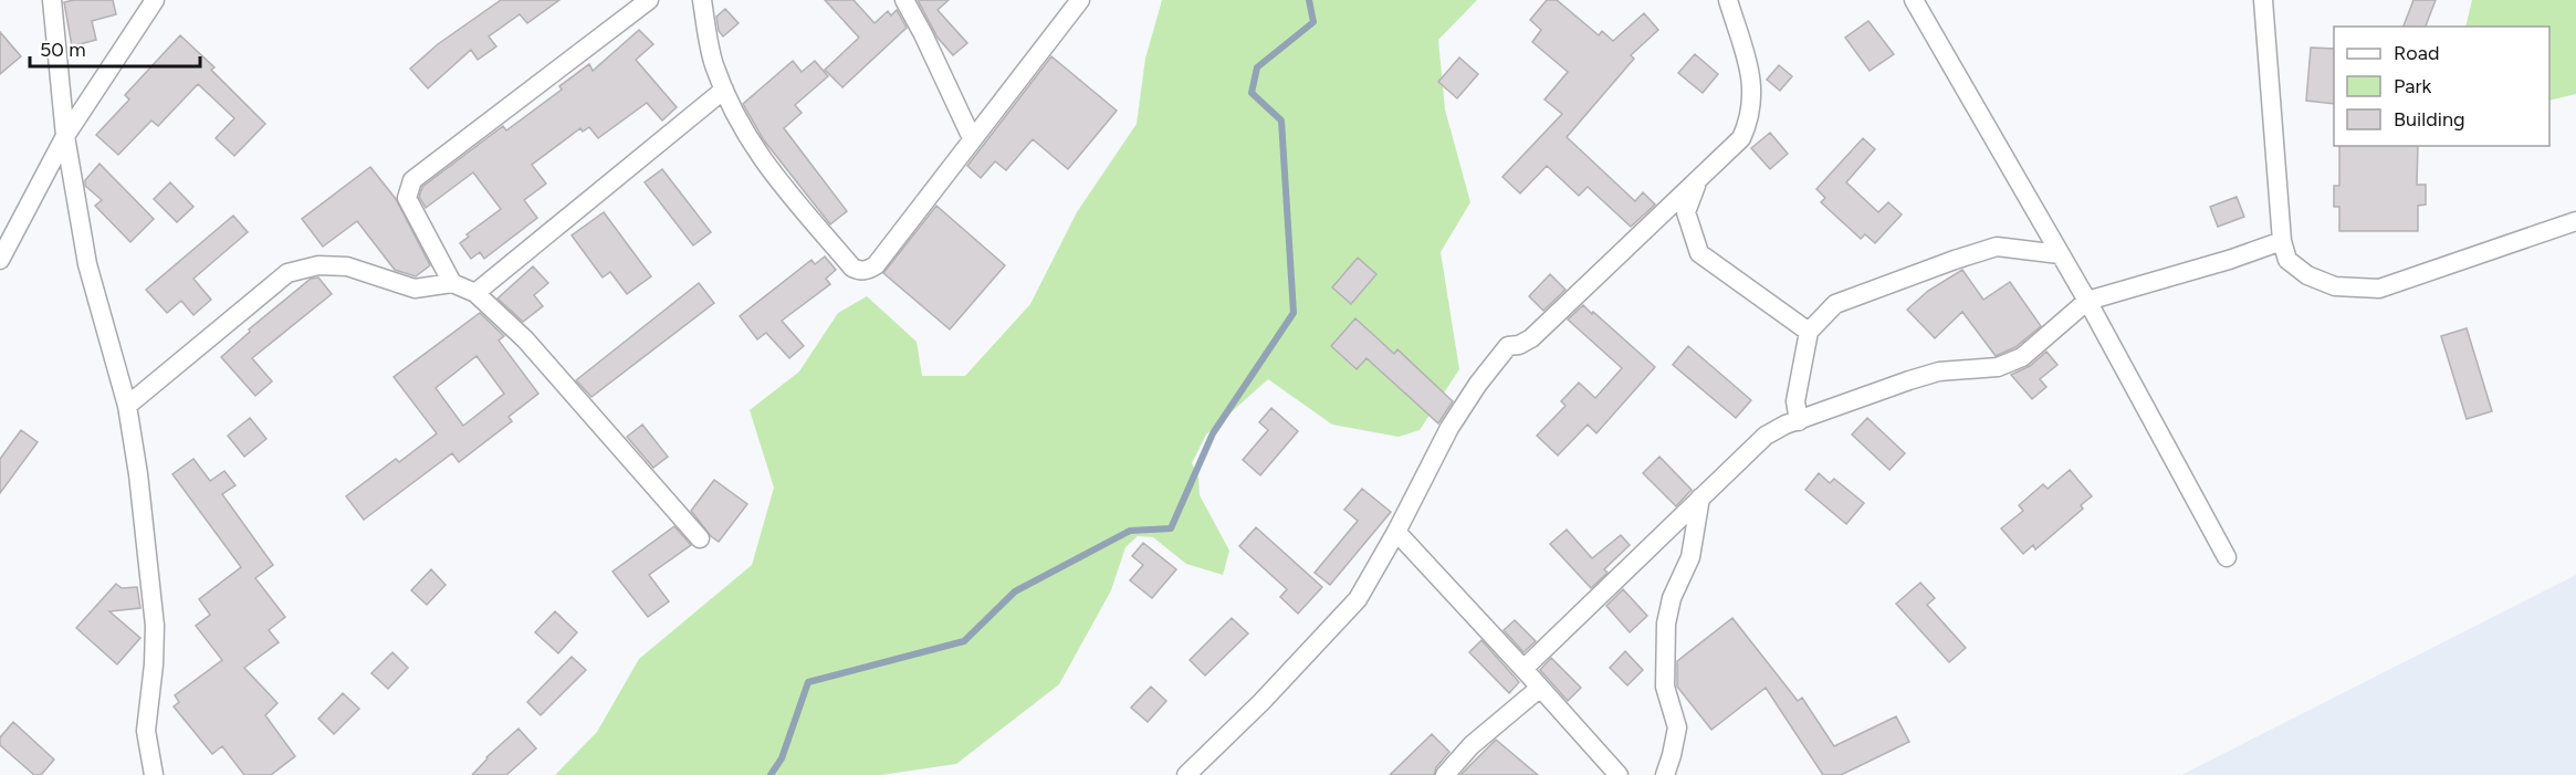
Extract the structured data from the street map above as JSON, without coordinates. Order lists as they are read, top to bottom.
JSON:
{
  "legend": ["Road", "Park", "Building"],
  "scale_bar": "50 m"
}
